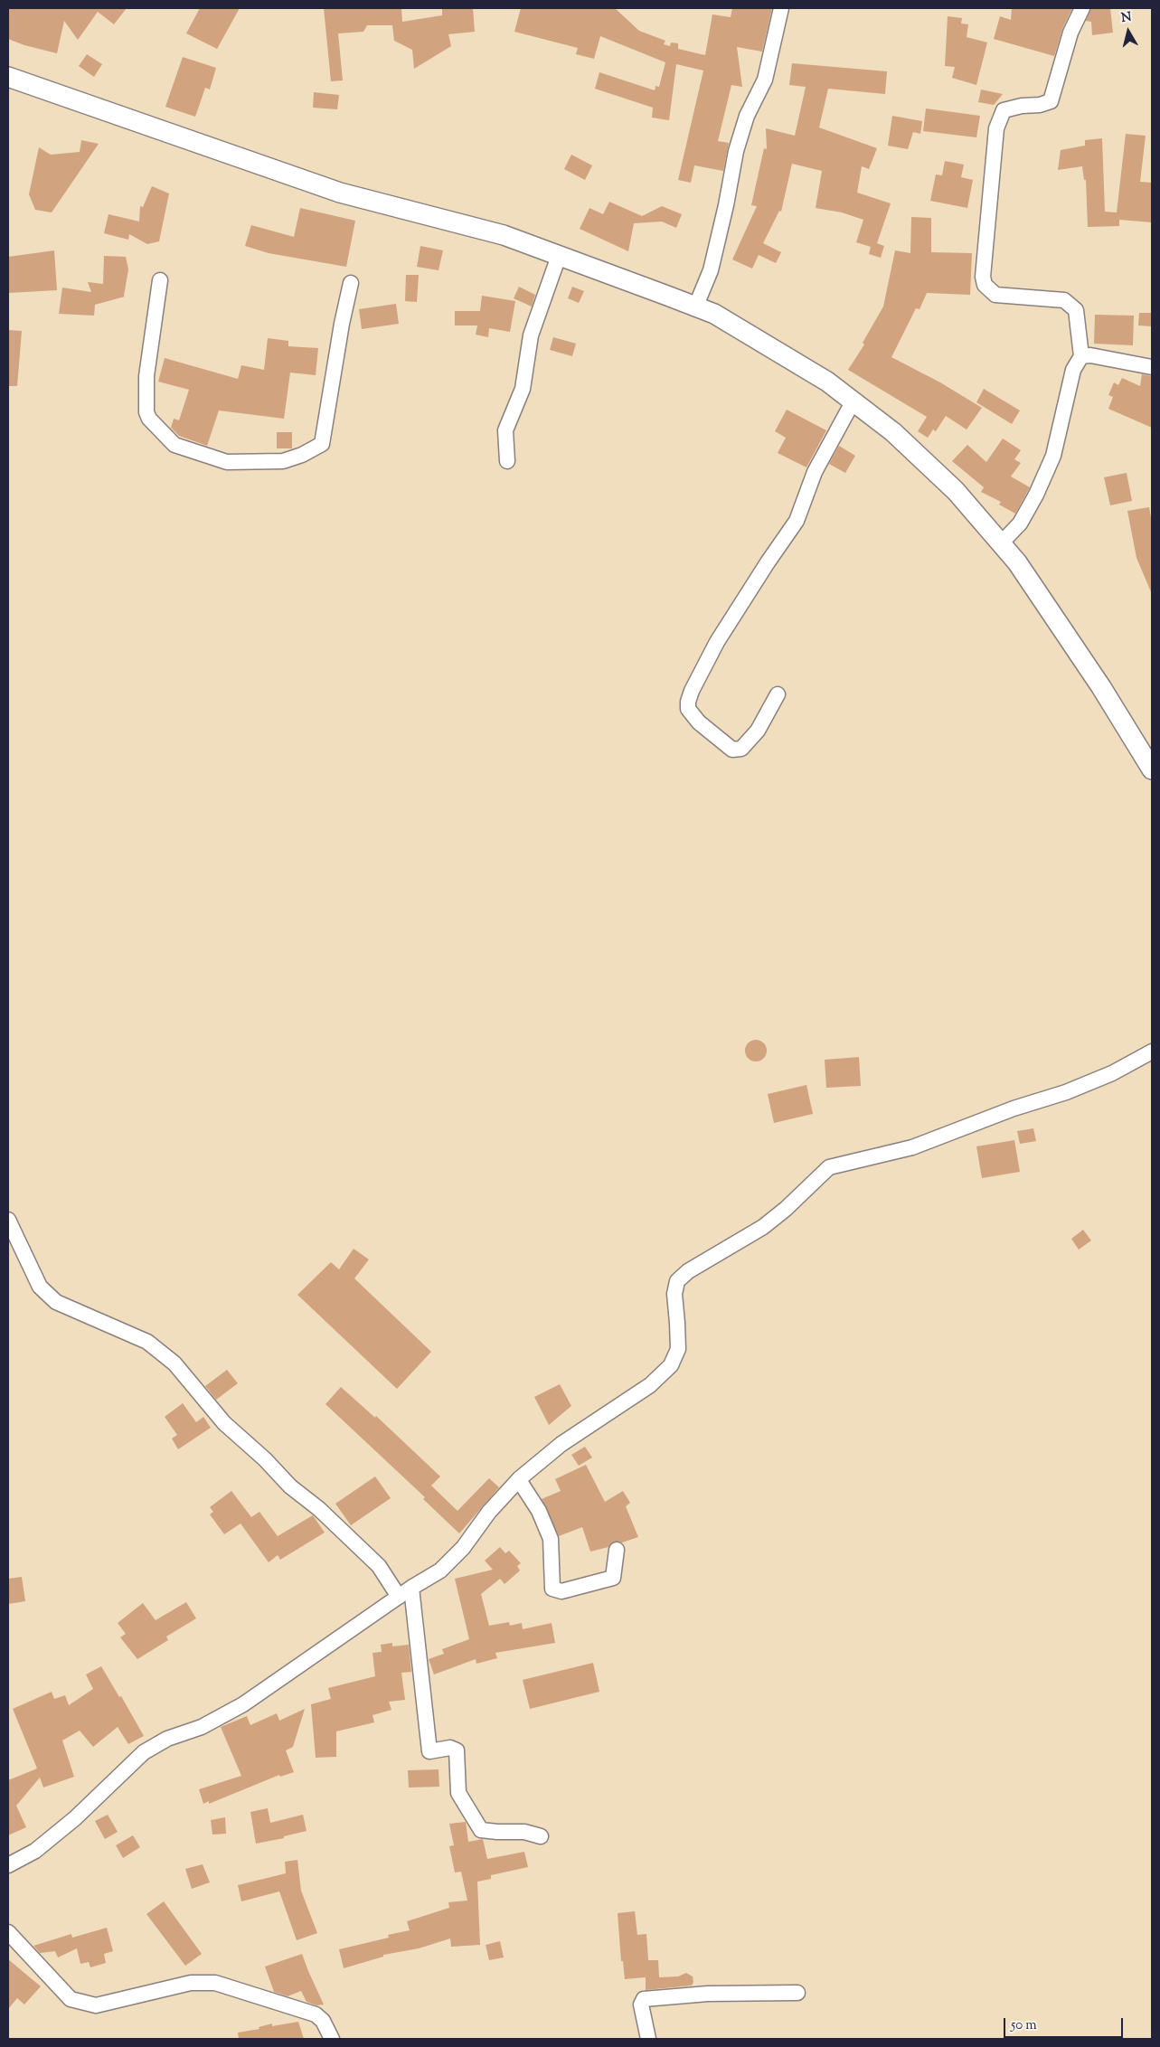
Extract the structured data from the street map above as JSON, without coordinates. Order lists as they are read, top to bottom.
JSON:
{
  "scale_bar": "50 m",
  "north": "top"
}
